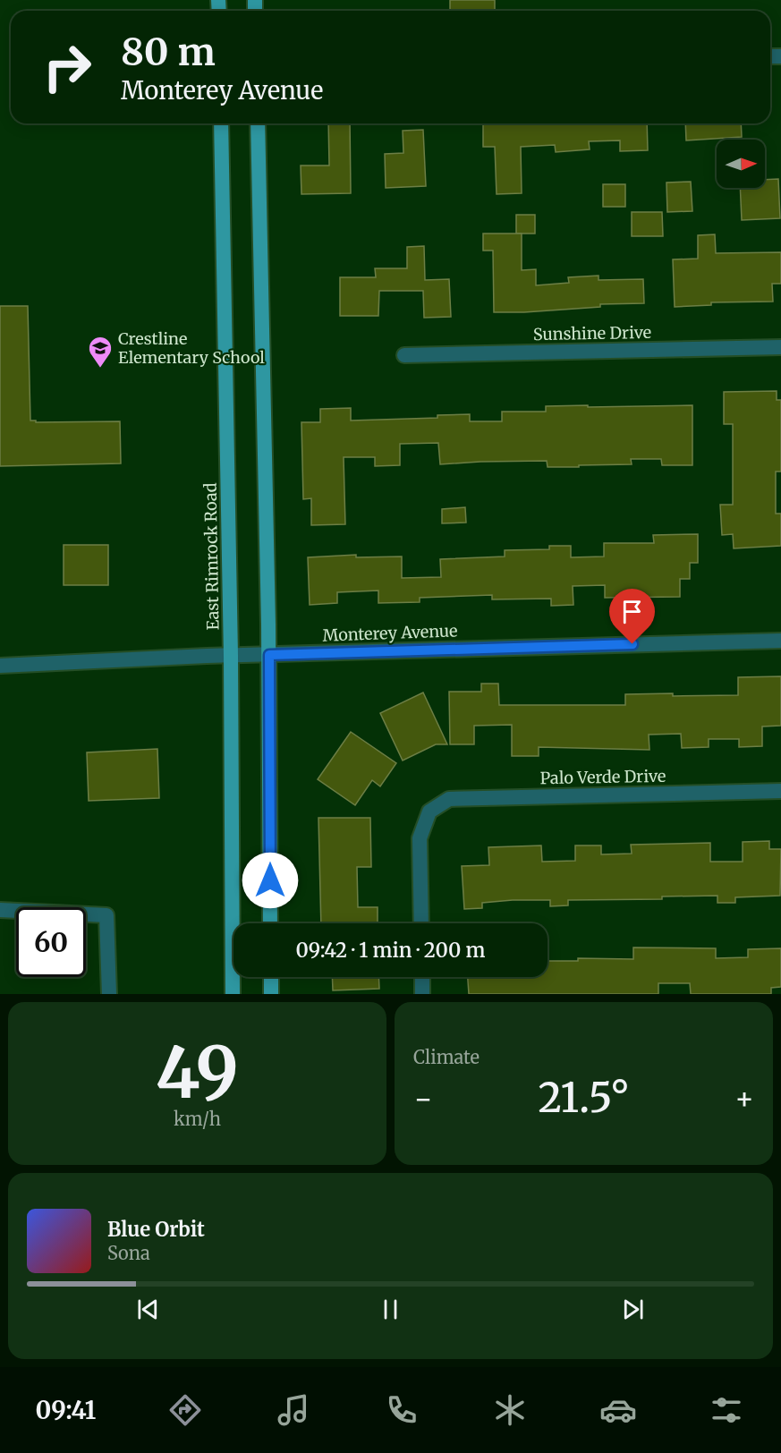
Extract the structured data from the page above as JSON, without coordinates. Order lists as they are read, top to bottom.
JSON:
{
  "streets": {
    "main road": ["East Rimrock Road"],
    "street": ["Sunshine Drive", "Monterey Avenue", "Palo Verde Drive"]
  },
  "crossings": [
    ["East Rimrock Road", "Monterey Avenue"]
  ],
  "places": {
    "school or university": ["Crestline Elementary School"]
  },
  "north": "right",
  "page": {
    "turn": ["80 m", "Monterey Avenue"],
    "limit": "60",
    "trip": "09:42 · 1 min · 200 m",
    "tile": [
      ["49", "km/h"],
      "Climate"
    ],
    "heat": ["−", "21.5°", "+"],
    "song": ["Blue Orbit", "Sona"],
    "tabs": "09:41"
  }
}
